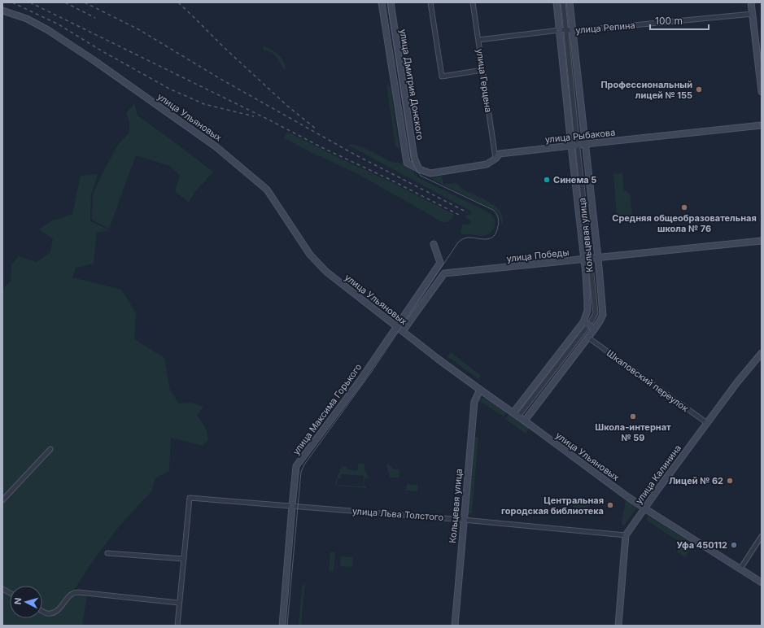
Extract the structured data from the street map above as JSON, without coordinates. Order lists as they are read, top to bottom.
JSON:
{
  "streets": {
    "street": [
      "улица Репина",
      "улица Герцена",
      "улица Дмитрия Донского",
      "улица Ульяновых",
      "улица Рыбакова",
      "Кольцевая улица",
      "улица Победы",
      "Шкаповский переулок",
      "улица Максима Горького",
      "улица Калинина",
      "улица Льва Толстого"
    ]
  },
  "crossings": [
    ["улица Репина", "улица Герцена"],
    ["улица Репина", "Кольцевая улица"],
    ["улица Герцена", "улица Рыбакова"],
    ["улица Дмитрия Донского", "улица Рыбакова"],
    ["улица Ульяновых", "Кольцевая улица"],
    ["улица Ульяновых", "улица Победы"],
    ["улица Ульяновых", "улица Максима Горького"],
    ["улица Ульяновых", "улица Калинина"],
    ["улица Рыбакова", "Кольцевая улица"],
    ["Кольцевая улица", "улица Победы"],
    ["Кольцевая улица", "Шкаповский переулок"],
    ["Кольцевая улица", "улица Льва Толстого"],
    ["Шкаповский переулок", "улица Калинина"],
    ["улица Максима Горького", "улица Льва Толстого"],
    ["улица Калинина", "улица Льва Толстого"]
  ],
  "places": [
    "Профессиональный лицей № 155",
    "Синема 5",
    "Средняя общеобразовательная школа № 76",
    "Школа-интернат № 59",
    "Лицей № 62",
    "Центральная городская библиотека",
    "Уфа 450112"
  ],
  "scale_bar": "100 m",
  "north": "left"
}
